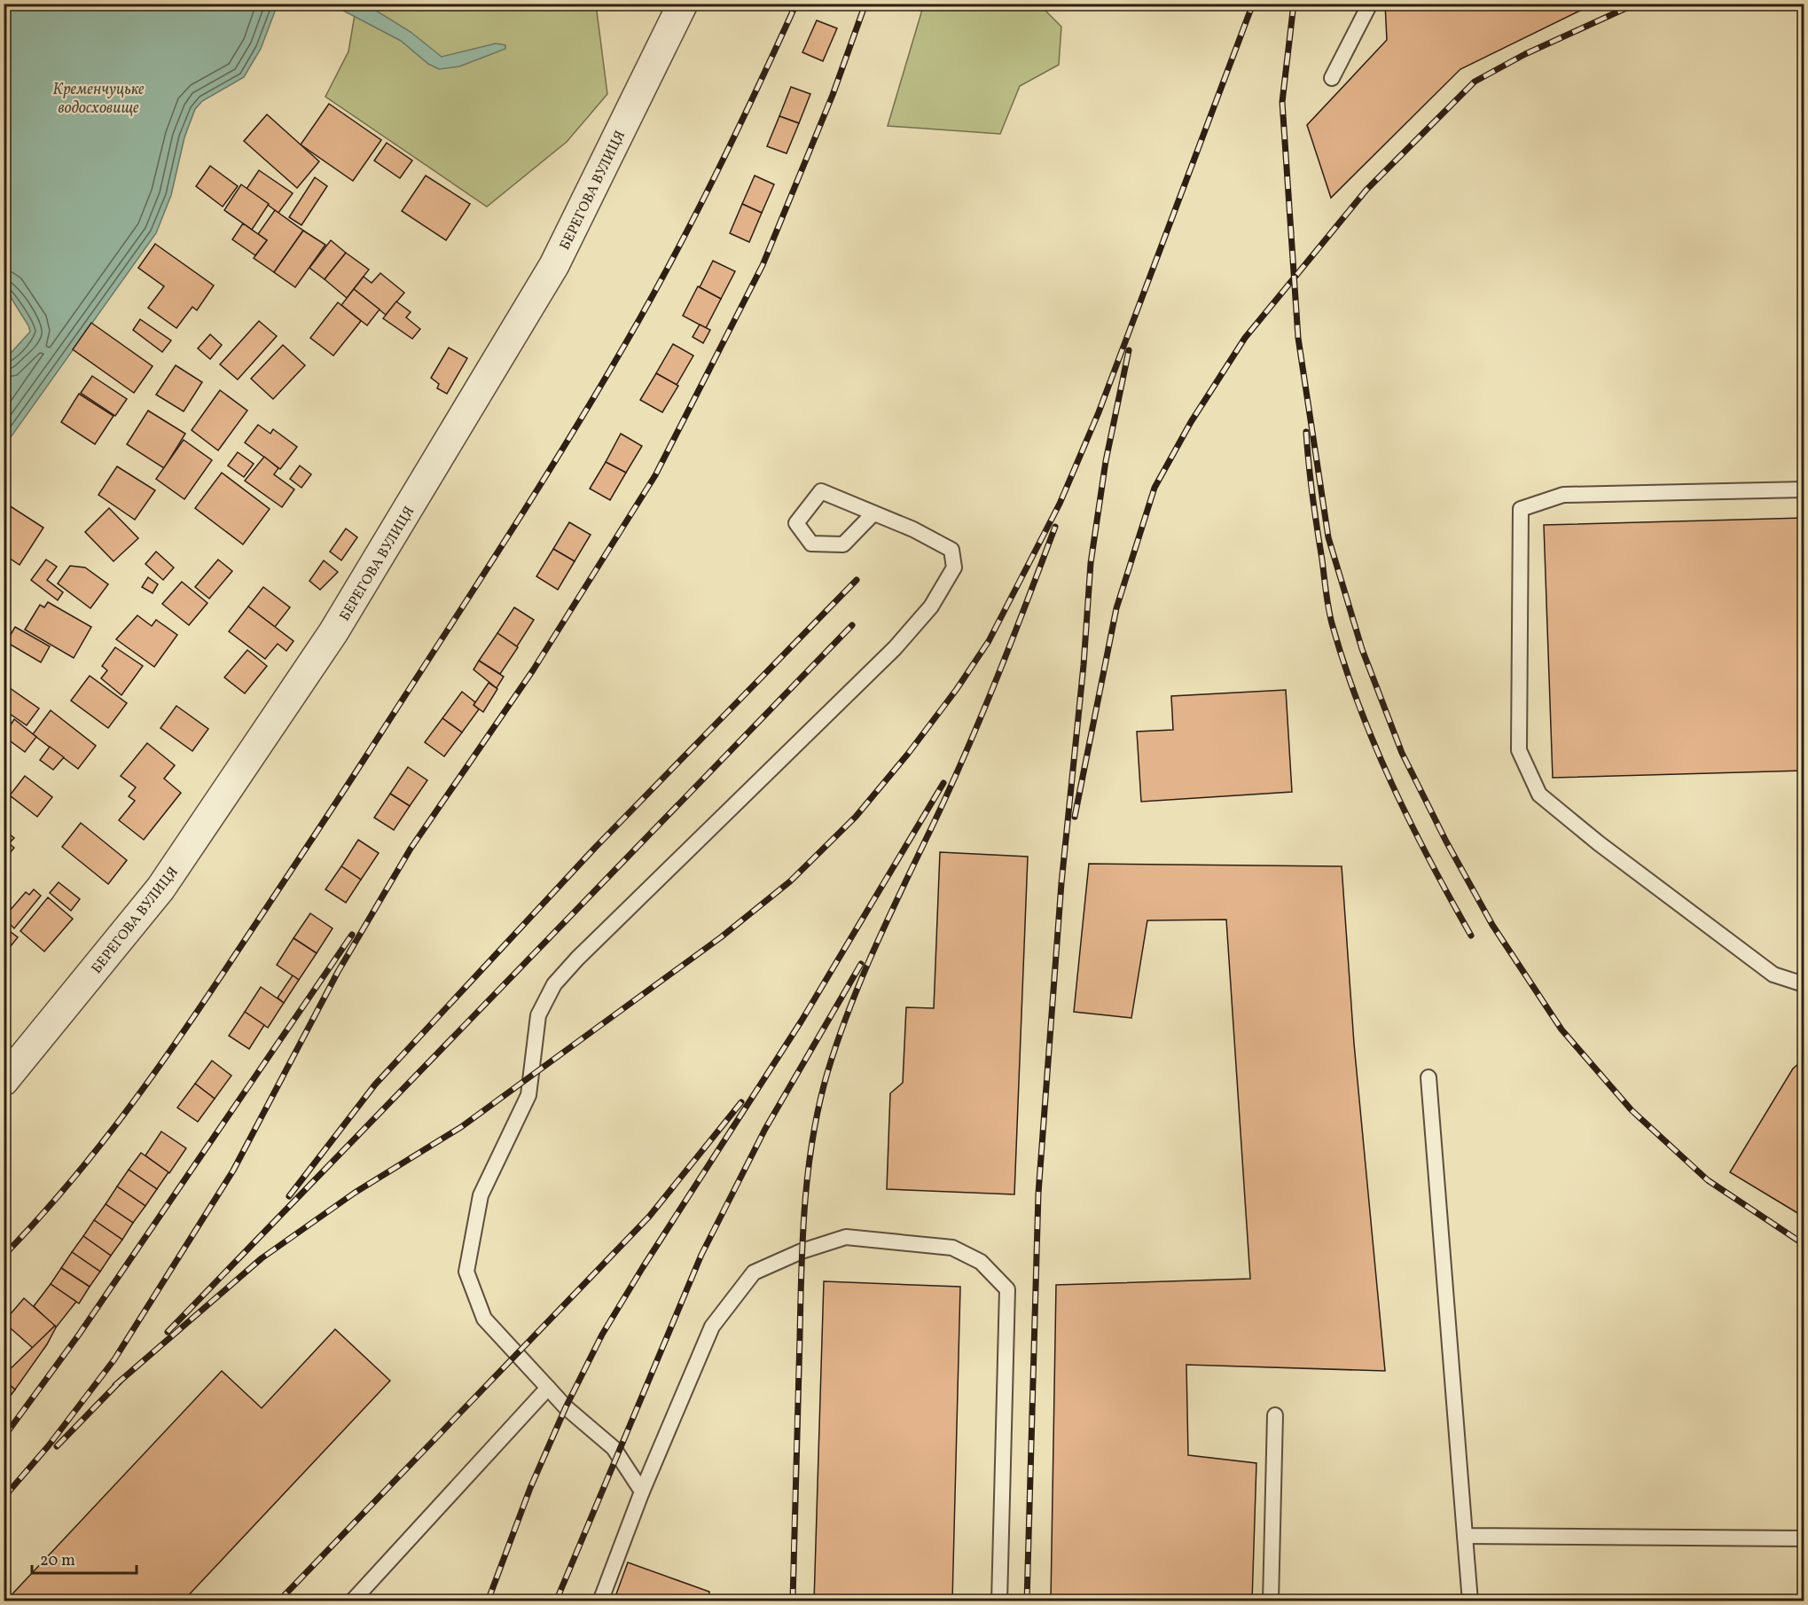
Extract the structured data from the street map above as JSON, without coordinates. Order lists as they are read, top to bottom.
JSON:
{
  "streets": {
    "street": ["БЕРЕГОВА ВУЛИЦЯ"]
  },
  "water": ["Кременчуцьке водосховище"],
  "scale_bar": "20 m"
}
